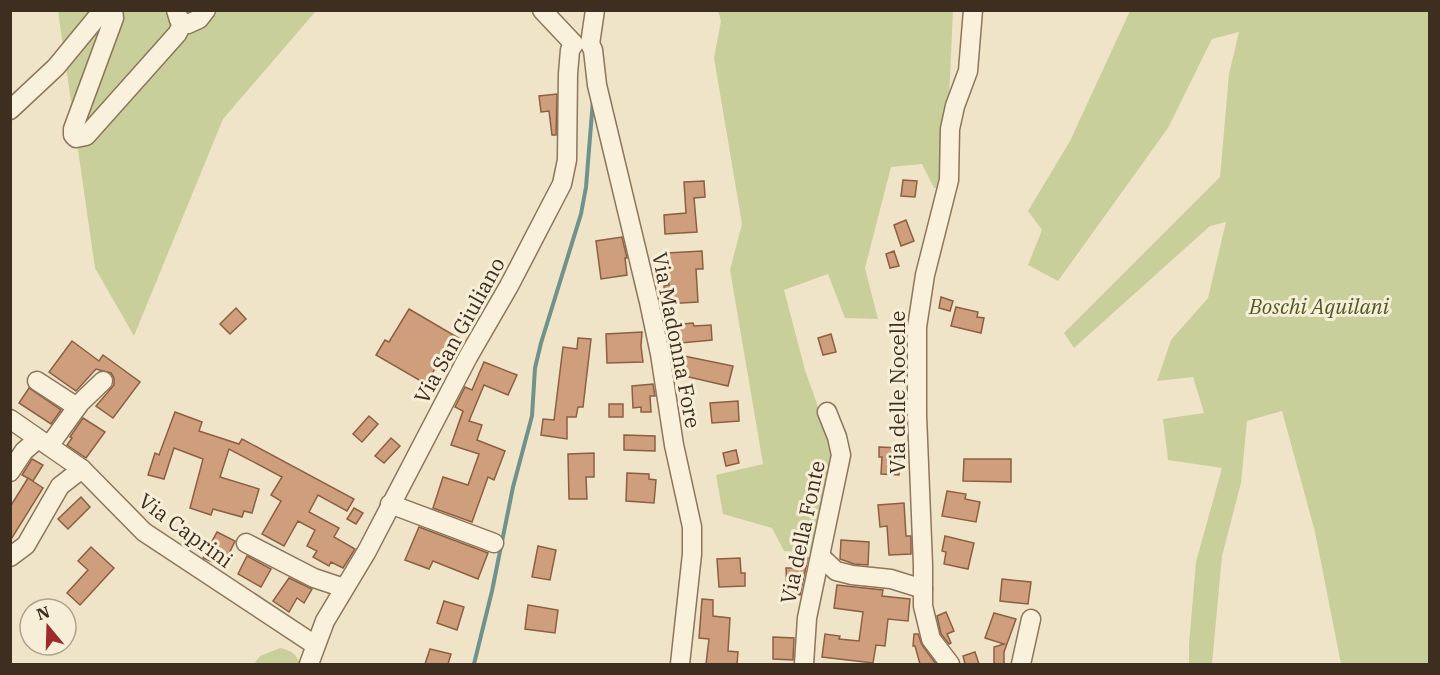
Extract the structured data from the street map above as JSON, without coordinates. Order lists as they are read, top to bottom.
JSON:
{
  "streets": {
    "street": [
      "Via San Giuliano",
      "Via Madonna Fore",
      "Via delle Nocelle",
      "Via Caprini",
      "Via della Fonte"
    ]
  },
  "crossings": [
    ["Via San Giuliano", "Via Madonna Fore"],
    ["Via San Giuliano", "Via Caprini"]
  ],
  "parks": ["Boschi Aquilani"],
  "north": "top"
}
